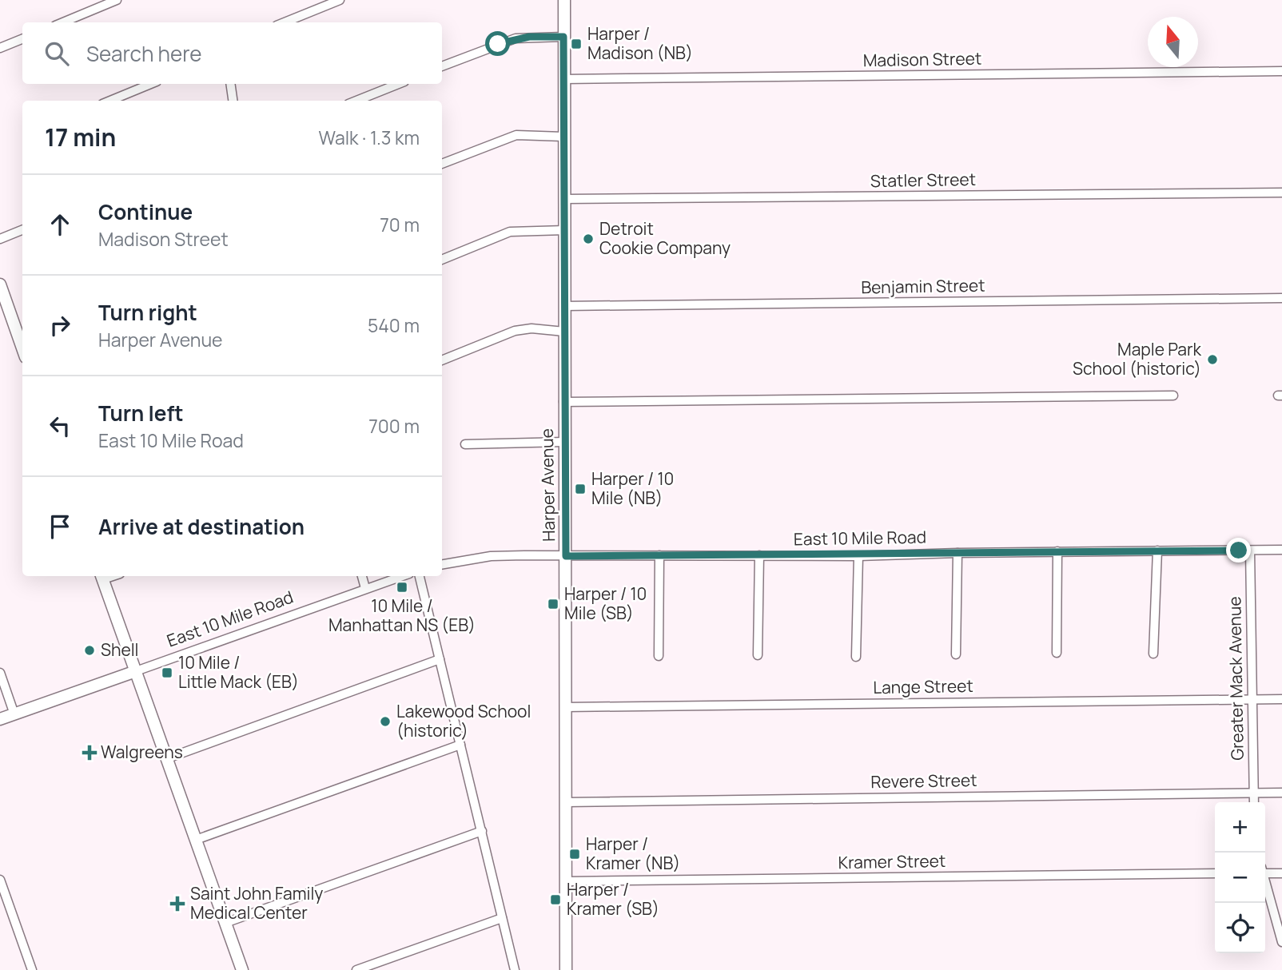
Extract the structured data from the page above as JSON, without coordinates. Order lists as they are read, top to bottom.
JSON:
{
  "streets": {
    "main road": ["Harper Avenue", "East 10 Mile Road"],
    "street": [
      "Madison Street",
      "Statler Street",
      "Benjamin Street",
      "Greater Mack Avenue",
      "Lange Street",
      "Revere Street",
      "Kramer Street"
    ]
  },
  "crossings": [
    ["Madison Street", "Harper Avenue"],
    ["Statler Street", "Harper Avenue"],
    ["Benjamin Street", "Harper Avenue"],
    ["Harper Avenue", "East 10 Mile Road"],
    ["Harper Avenue", "Lange Street"],
    ["Harper Avenue", "Revere Street"],
    ["Harper Avenue", "Kramer Street"],
    ["East 10 Mile Road", "Greater Mack Avenue"],
    ["Greater Mack Avenue", "Lange Street"],
    ["Greater Mack Avenue", "Revere Street"]
  ],
  "places": {
    "transit": [
      "Harper / Madison (NB)",
      "Harper / 10 Mile (NB)",
      "10 Mile / Manhattan NS (EB)",
      "Harper / 10 Mile (SB)",
      "10 Mile / Little Mack (EB)",
      "Harper / Kramer (NB)",
      "Harper / Kramer (SB)"
    ],
    "other": [
      "Detroit Cookie Company",
      "Maple Park School (historic)",
      "Shell",
      "Lakewood School (historic)"
    ],
    "health": ["Walgreens", "Saint John Family Medical Center"]
  },
  "north": "top",
  "page": {
    "search": "Search here",
    "heading": ["17 min", "Walk · 1.3 km"],
    "list": [
      ["Continue", "Madison Street", "70 m"],
      ["Turn right", "Harper Avenue", "540 m"],
      ["Turn left", "East 10 Mile Road", "700 m"],
      "Arrive at destination"
    ],
    "map_buttons": ["+", "−"]
  }
}
